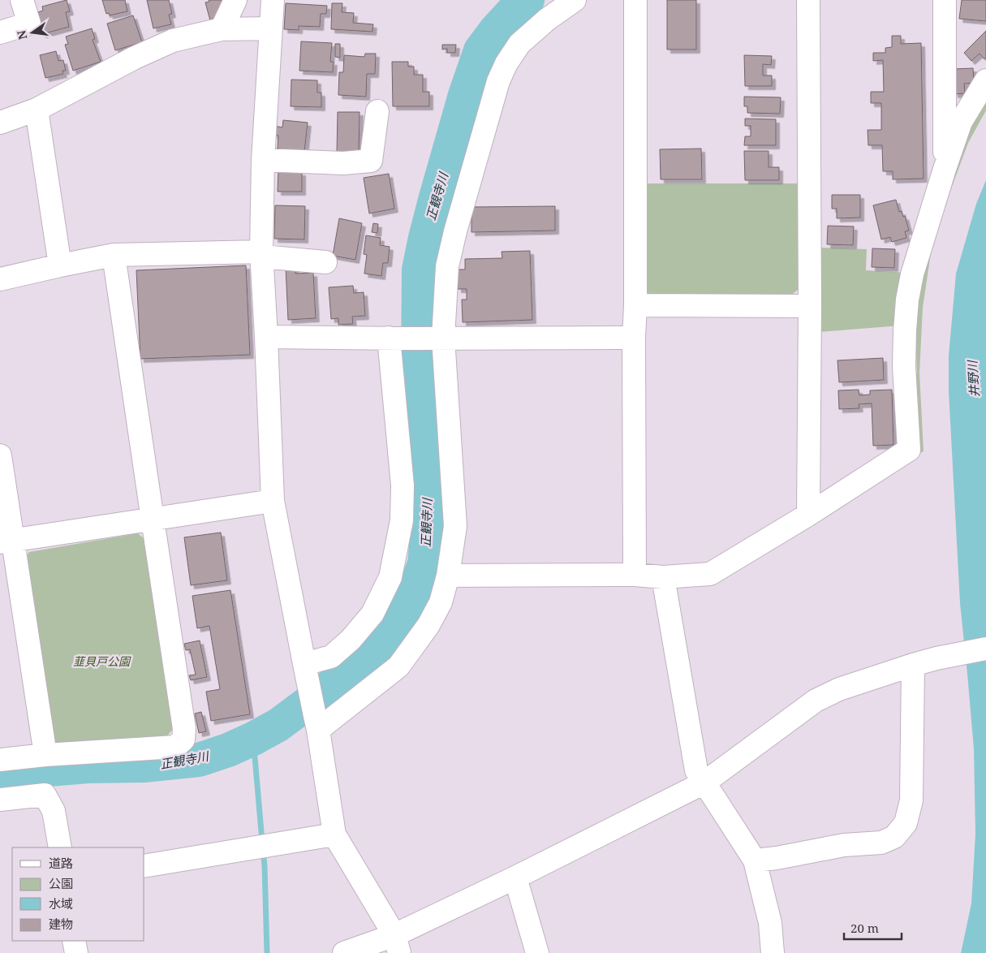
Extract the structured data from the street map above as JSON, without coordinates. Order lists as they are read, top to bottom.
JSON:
{
  "water": ["正観寺川", "井野川"],
  "parks": ["韮貝戸公園"],
  "legend": [
    "道路",
    "公園",
    "水域",
    "建物"
  ],
  "scale_bar": "20 m",
  "north": "left"
}
